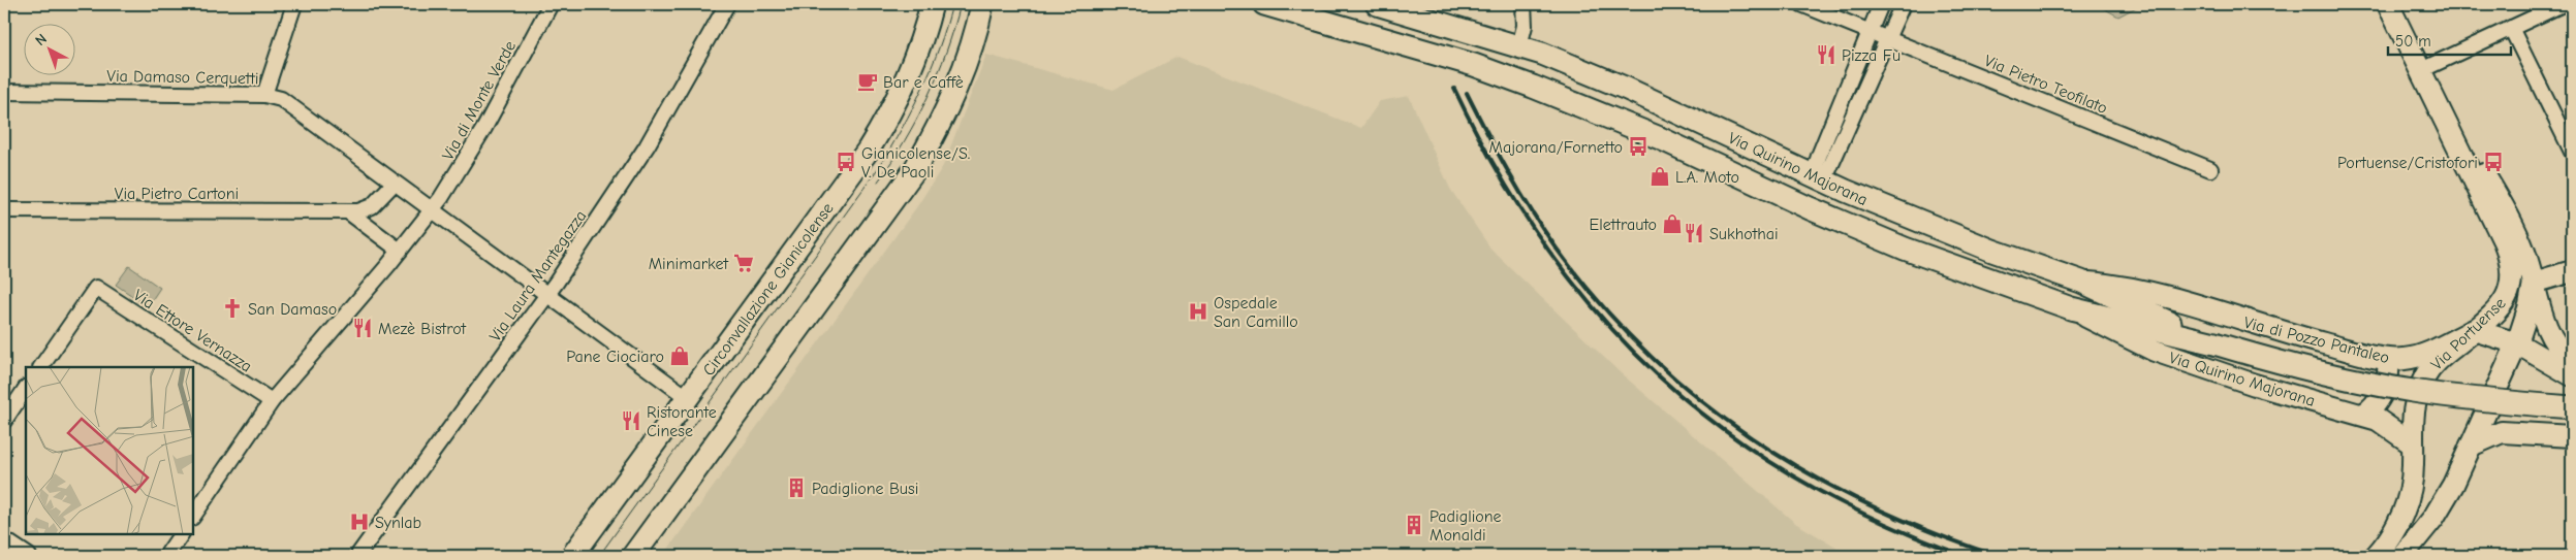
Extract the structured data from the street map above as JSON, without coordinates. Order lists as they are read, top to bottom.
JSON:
{
  "streets": {
    "main road": ["Via Quirino Majorana", "Circonvallazione Gianicolense"],
    "street": [
      "Via Damaso Cerquetti",
      "Via Pietro Teofilato",
      "Via di Monte Verde",
      "Via Pietro Cartoni",
      "Via Laura Mantegazza",
      "Via Ettore Vernazza",
      "Via Portuense",
      "Via di Pozzo Pantaleo"
    ]
  },
  "crossings": [
    ["Via Damaso Cerquetti", "Via di Monte Verde"],
    ["Via Damaso Cerquetti", "Via Pietro Cartoni"],
    ["Via Damaso Cerquetti", "Via Laura Mantegazza"],
    ["Via Damaso Cerquetti", "Circonvallazione Gianicolense"],
    ["Via Quirino Majorana", "Via Portuense"],
    ["Via Quirino Majorana", "Via di Pozzo Pantaleo"],
    ["Via Portuense", "Via di Pozzo Pantaleo"]
  ],
  "places": {
    "restaurant": [
      "Pizza Fu",
      "Sukhothai",
      "Mezè Bistrot",
      "Ristorante Cinese"
    ],
    "cafe": ["Bar e Caffè"],
    "bus stop": ["Majorana/Fornetto", "Gianicolense/S. V. De Paoli", "Portuense/Cristofori"],
    "shop": ["L.A. Moto", "Elettrauto", "Pane Ciociaro"],
    "supermarket": ["Minimarket"],
    "church": ["San Damaso"],
    "hospital": ["Ospedale San Camillo", "Synlab"],
    "building": ["Padiglione Busi", "Padiglione Monaldi"]
  },
  "scale_bar": "50 m",
  "north": "top left"
}
